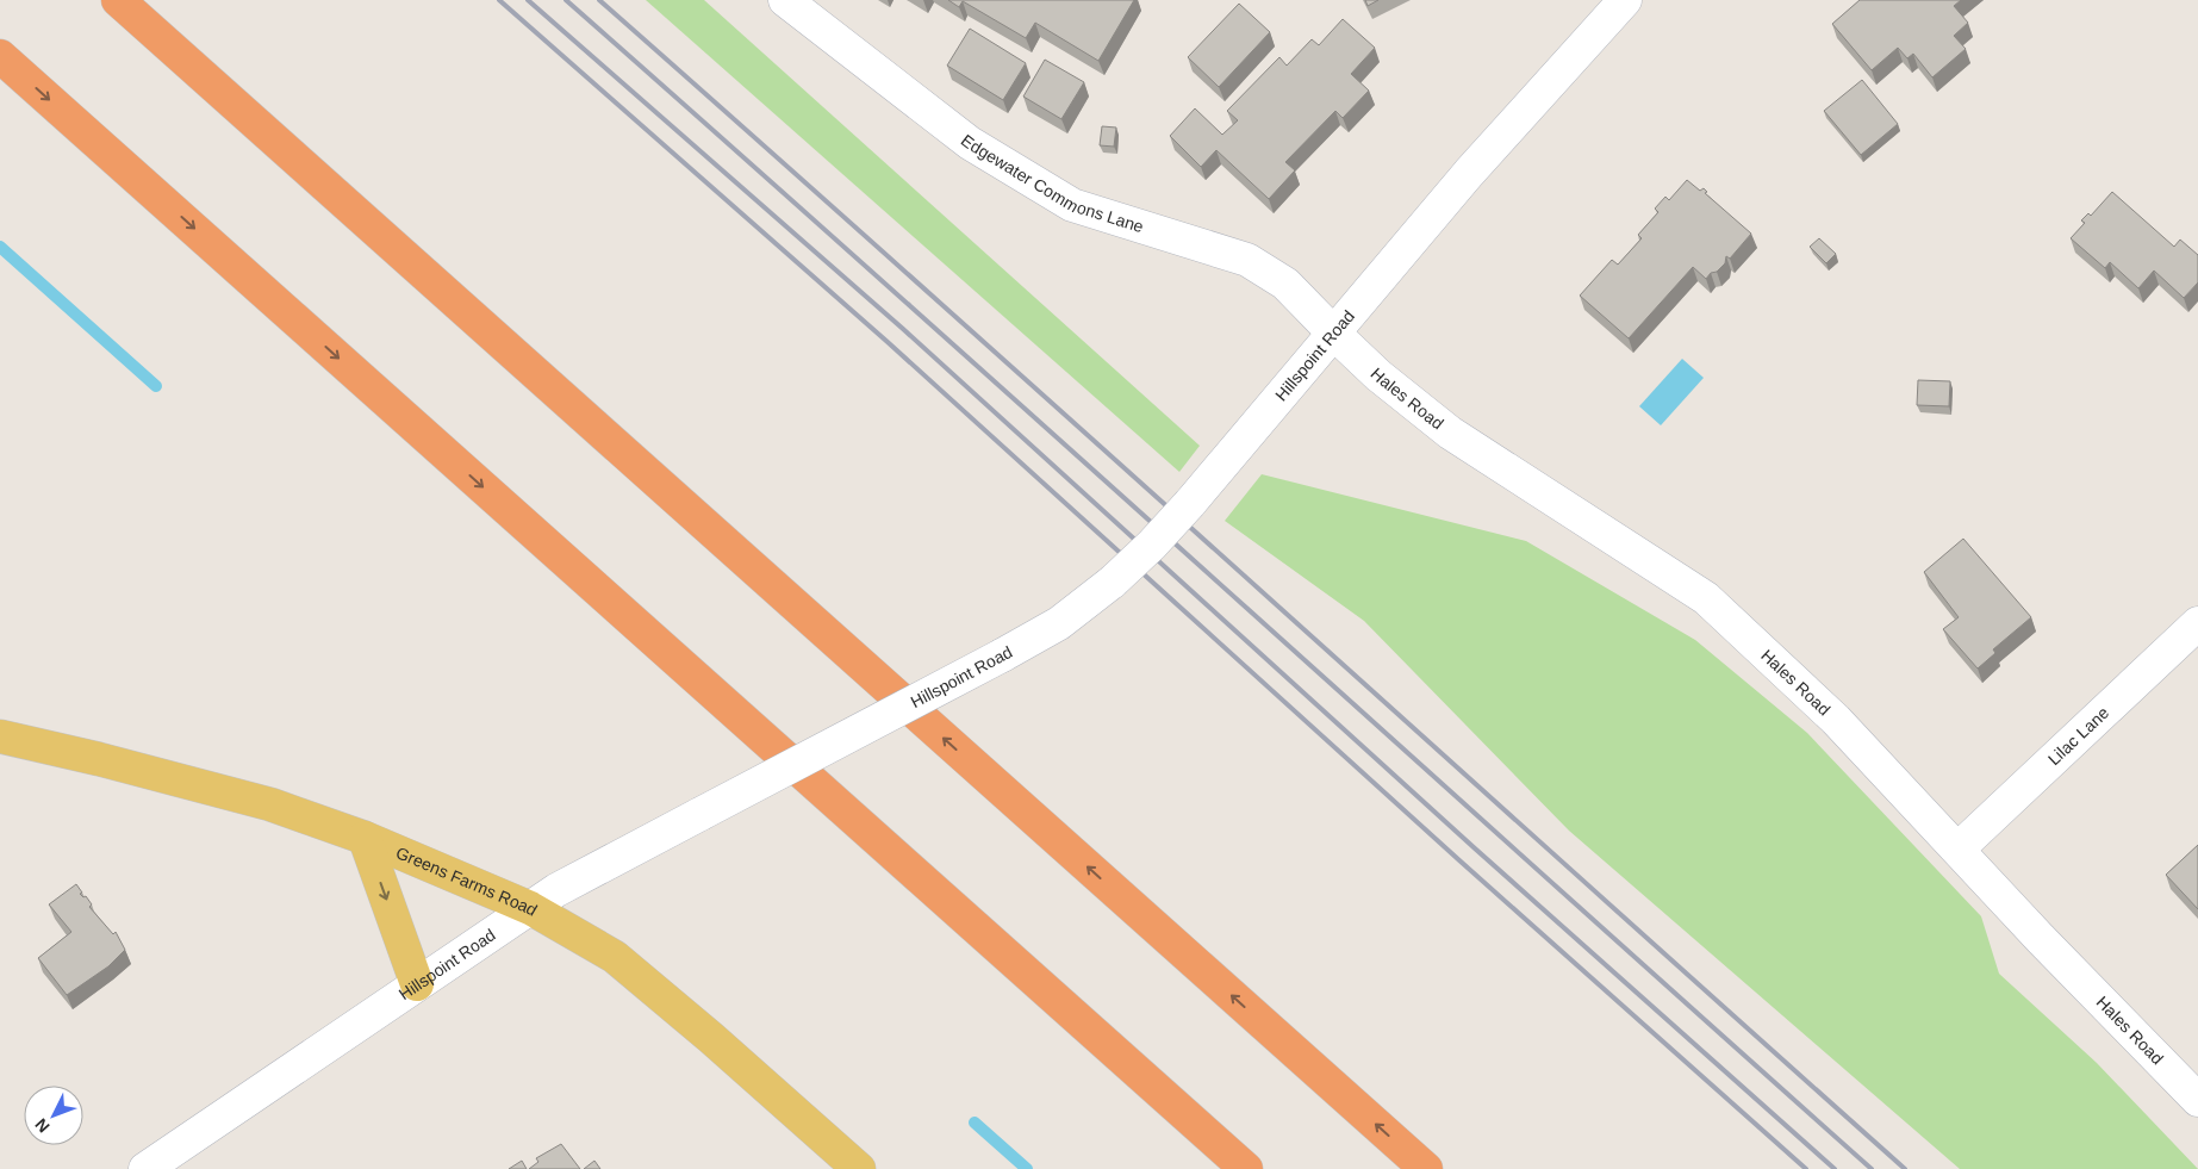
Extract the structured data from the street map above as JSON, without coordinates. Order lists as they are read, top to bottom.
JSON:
{
  "streets": {
    "main road": ["Greens Farms Road"],
    "street": [
      "Edgewater Commons Lane",
      "Hillspoint Road",
      "Hales Road",
      "Lilac Lane"
    ]
  },
  "crossings": [
    ["Edgewater Commons Lane", "Hillspoint Road"],
    ["Edgewater Commons Lane", "Hales Road"],
    ["Hillspoint Road", "Hales Road"],
    ["Hillspoint Road", "Greens Farms Road"],
    ["Hales Road", "Lilac Lane"]
  ],
  "north": "bottom left"
}
